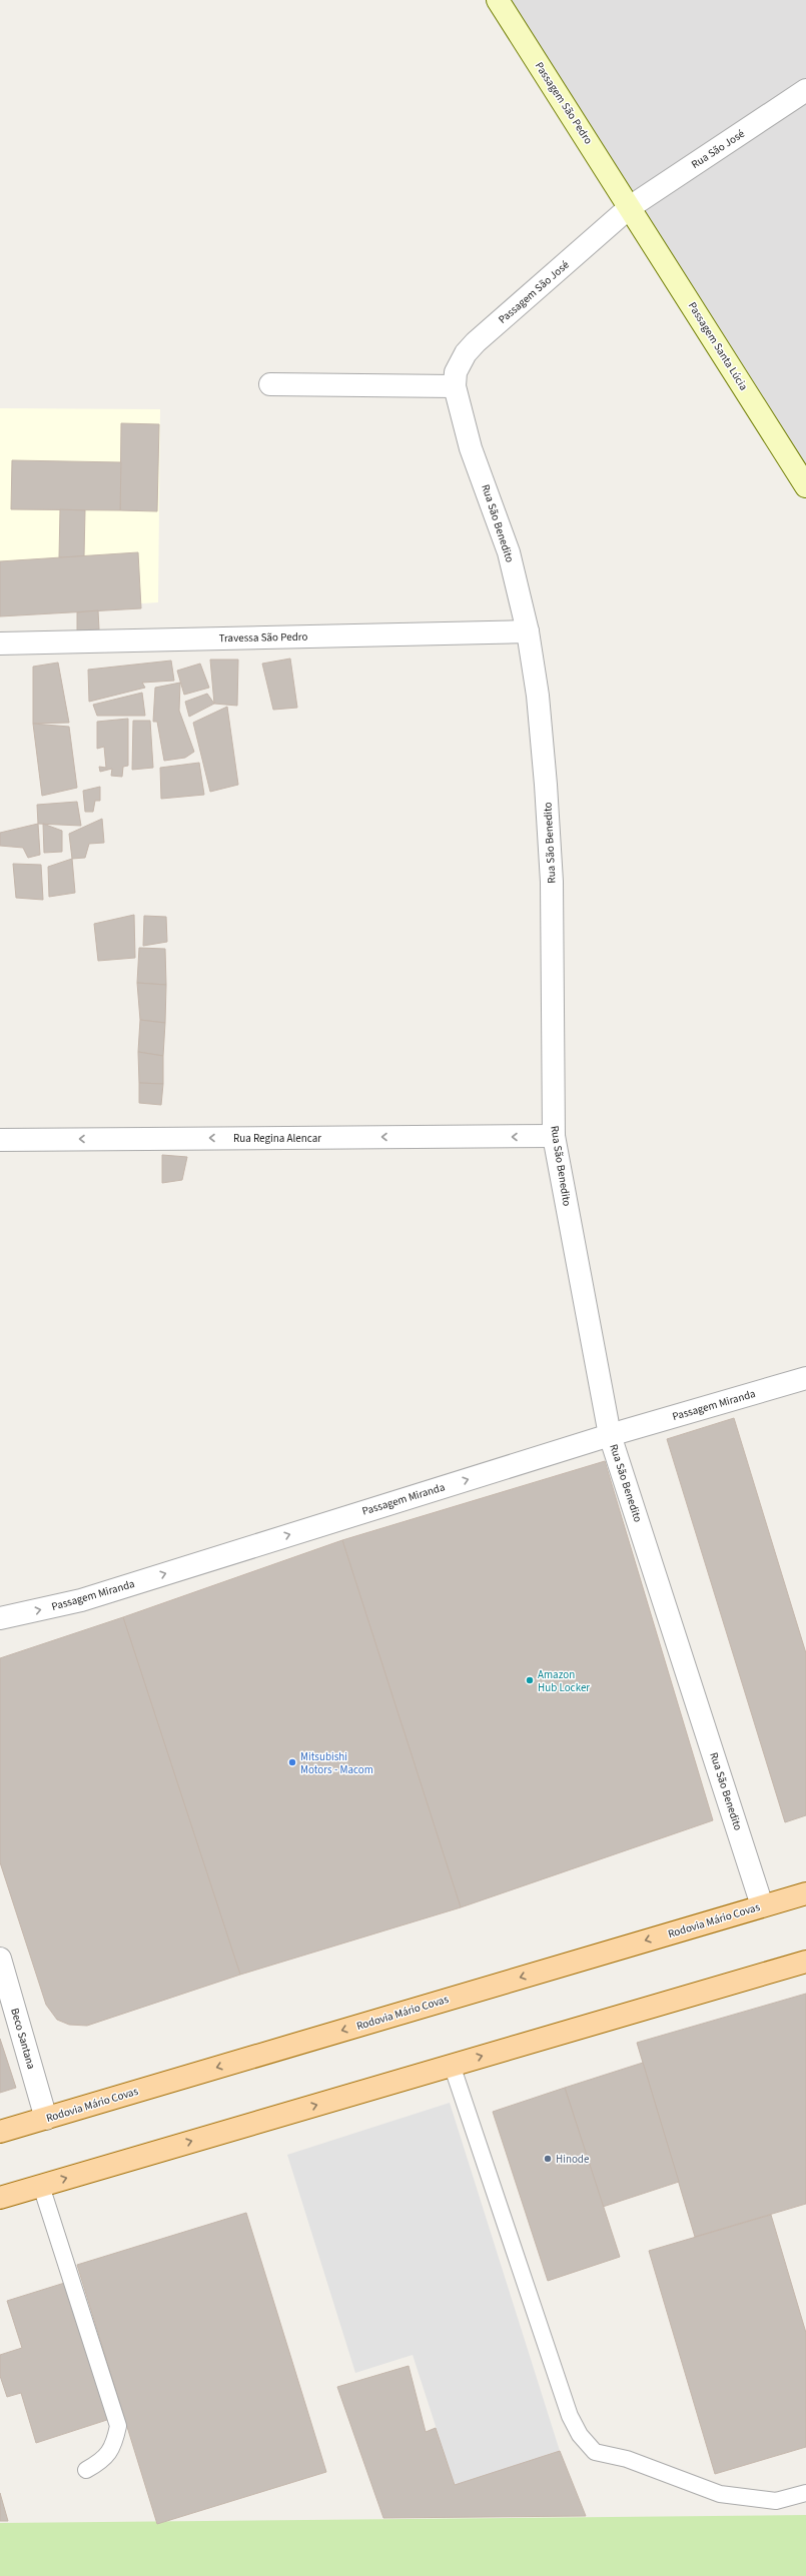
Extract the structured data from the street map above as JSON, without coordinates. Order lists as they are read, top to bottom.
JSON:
{
  "streets": {
    "main road": ["Rodovia Mário Covas"],
    "street": [
      "Passagem São Pedro",
      "Rua São José",
      "Passagem São José",
      "Passagem Santa Lúcia",
      "Rua São Benedito",
      "Travessa São Pedro",
      "Rua Regina Alencar",
      "Passagem Miranda",
      "Beco Santana"
    ]
  },
  "crossings": [
    ["Passagem São Pedro", "Rua São José"],
    ["Passagem São Pedro", "Passagem São José"],
    ["Passagem São Pedro", "Passagem Santa Lúcia"],
    ["Rua São José", "Passagem São José"],
    ["Rua São José", "Passagem Santa Lúcia"],
    ["Passagem São José", "Passagem Santa Lúcia"],
    ["Passagem São José", "Rua São Benedito"],
    ["Rua São Benedito", "Travessa São Pedro"],
    ["Rua São Benedito", "Rua Regina Alencar"],
    ["Rua São Benedito", "Passagem Miranda"],
    ["Rua São Benedito", "Rodovia Mário Covas"],
    ["Rodovia Mário Covas", "Beco Santana"]
  ],
  "one_way": ["Rua Regina Alencar", "Passagem Miranda"],
  "places": ["Amazon Hub Locker", "Mitsubishi Motors - Macom", "Hinode"]
}
